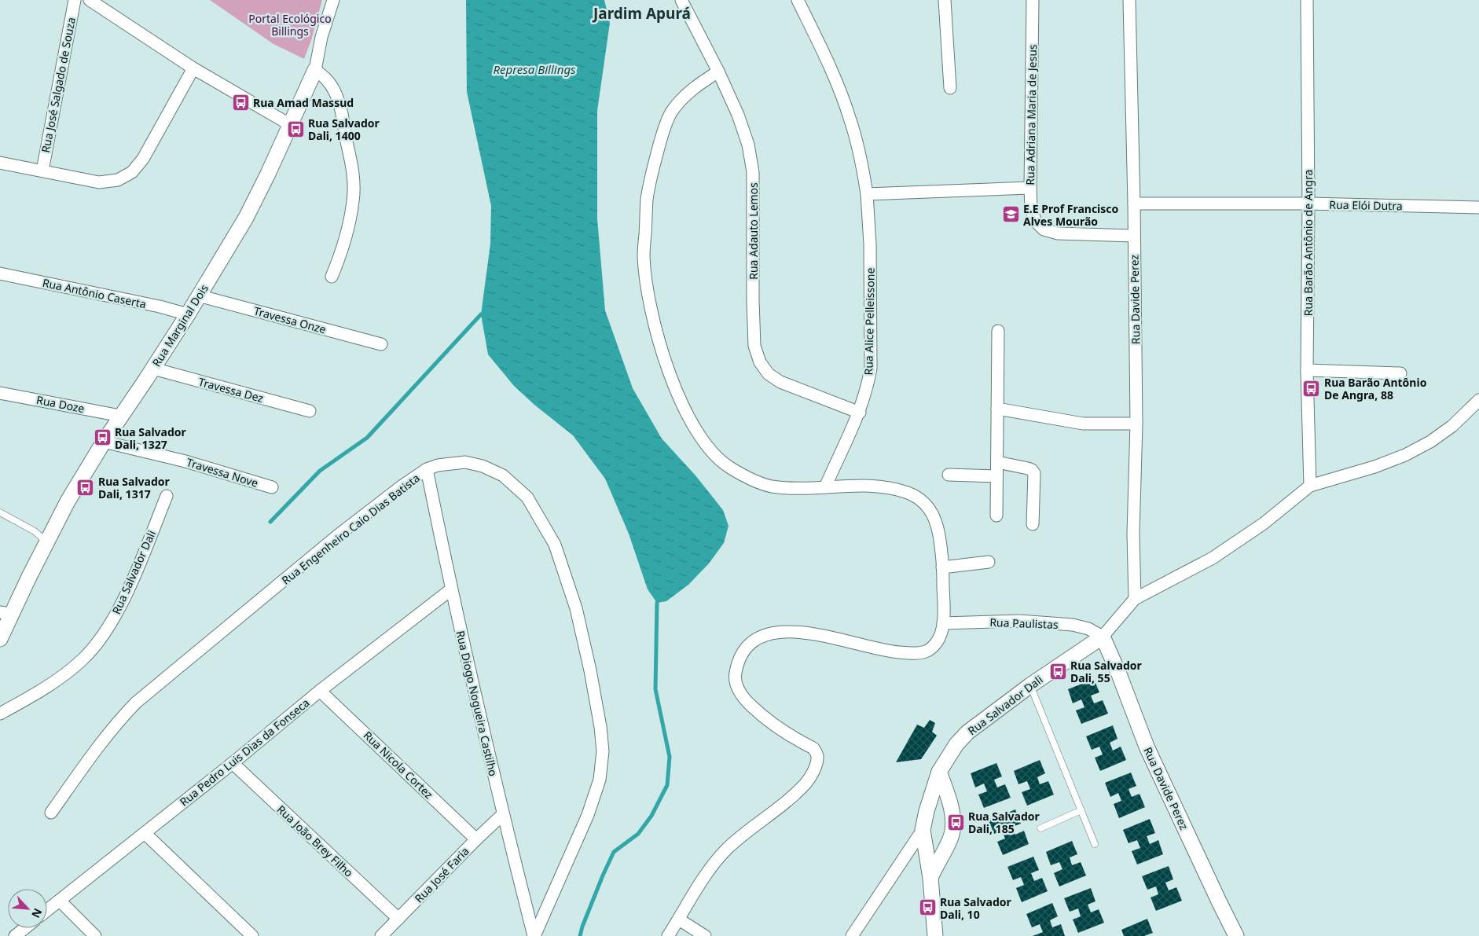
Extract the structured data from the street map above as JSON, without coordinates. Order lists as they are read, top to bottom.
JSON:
{
  "streets": {
    "street": [
      "Rua José Salgado de Souza",
      "Rua Adriana Maria de Jesus",
      "Rua Elói Dutra",
      "Rua Adauto Lemos",
      "Rua Barão Antônio de Angra",
      "Rua Antônio Caserta",
      "Rua Davide Perez",
      "Travessa Onze",
      "Rua Alice Pelleissone",
      "Rua Marginal Dois",
      "Travessa Dez",
      "Rua Doze",
      "Travessa Nove",
      "Rua Engenheiro Caio Dias Batista",
      "Rua Salvador Dali",
      "Rua Paulistas",
      "Rua Diogo Nogueira Castilho",
      "Rua Pedro Luis Dias da Fonseca",
      "Rua Nicola Cortez",
      "Rua João Brey Filho",
      "Rua José Faria"
    ]
  },
  "crossings": [
    ["Rua Adriana Maria de Jesus", "Rua Davide Perez"],
    ["Rua Elói Dutra", "Rua Barão Antônio de Angra"],
    ["Rua Elói Dutra", "Rua Davide Perez"],
    ["Rua Adauto Lemos", "Rua Alice Pelleissone"],
    ["Rua Antônio Caserta", "Rua Marginal Dois"],
    ["Rua Davide Perez", "Rua Salvador Dali"],
    ["Rua Davide Perez", "Rua Paulistas"],
    ["Travessa Onze", "Rua Marginal Dois"],
    ["Rua Marginal Dois", "Travessa Dez"],
    ["Rua Marginal Dois", "Rua Doze"],
    ["Rua Marginal Dois", "Travessa Nove"],
    ["Rua Engenheiro Caio Dias Batista", "Rua Diogo Nogueira Castilho"],
    ["Rua Salvador Dali", "Rua Paulistas"],
    ["Rua Diogo Nogueira Castilho", "Rua Pedro Luis Dias da Fonseca"],
    ["Rua Diogo Nogueira Castilho", "Rua José Faria"],
    ["Rua Pedro Luis Dias da Fonseca", "Rua Nicola Cortez"],
    ["Rua Pedro Luis Dias da Fonseca", "Rua João Brey Filho"],
    ["Rua Nicola Cortez", "Rua José Faria"],
    ["Rua João Brey Filho", "Rua José Faria"]
  ],
  "districts": ["Jardim Apurá"],
  "water": ["Represa Billings"],
  "parks": ["Portal Ecológico Billings"],
  "places": {
    "bus stop": [
      "Rua Amad Massud",
      "Rua Salvador Dali, 1400",
      "Rua Barão Antônio De Angra, 88",
      "Rua Salvador Dali, 1327",
      "Rua Salvador Dali, 1317",
      "Rua Salvador Dali, 55",
      "Rua Salvador Dali, 185",
      "Rua Salvador Dali, 10"
    ],
    "school or university": ["E.E Prof Francisco Alves Mourão"]
  },
  "north": "bottom right"
}
